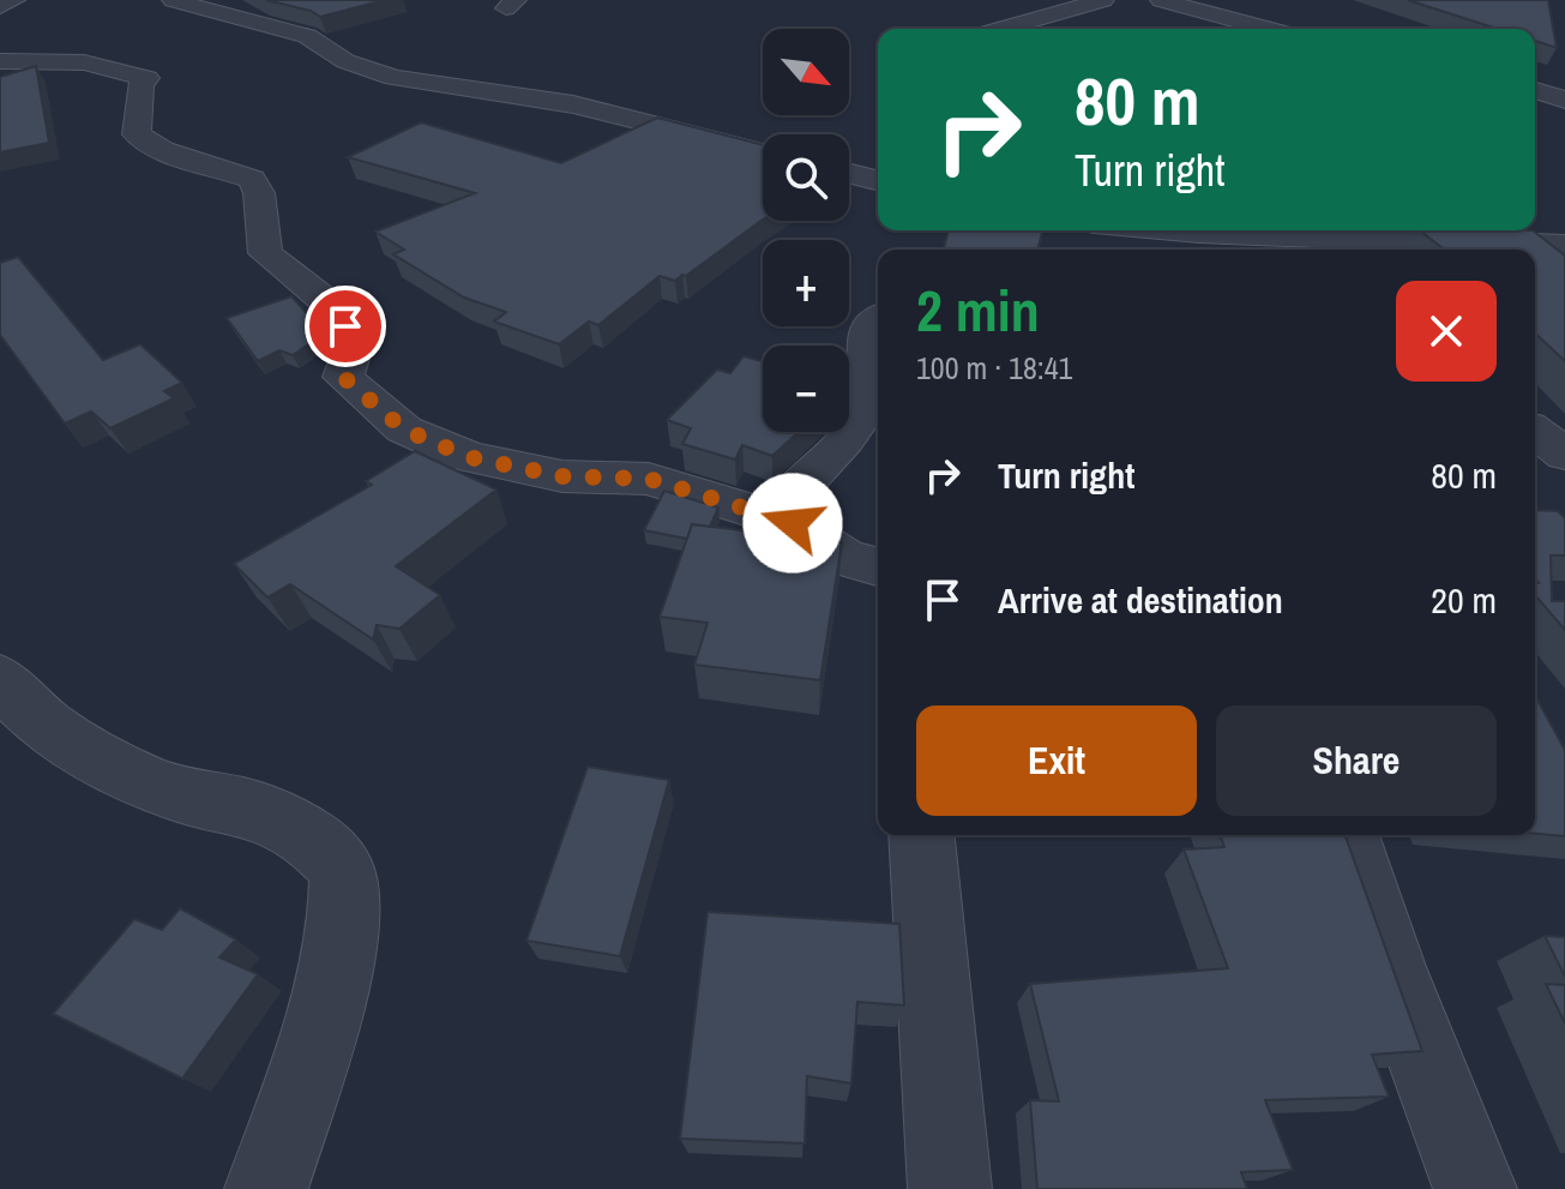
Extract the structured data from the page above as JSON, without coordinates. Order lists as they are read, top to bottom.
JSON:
{
  "north": "bottom right",
  "page": {
    "map_buttons": ["+", "−"],
    "turn": ["80 m", "Turn right"],
    "heading": ["2 min", "100 m · 18:41"],
    "list": [
      {
        "name": "Turn right",
        "value": "80 m"
      },
      {
        "name": "Arrive at destination",
        "value": "20 m"
      }
    ],
    "buttons": ["Exit", "Share"]
  }
}
